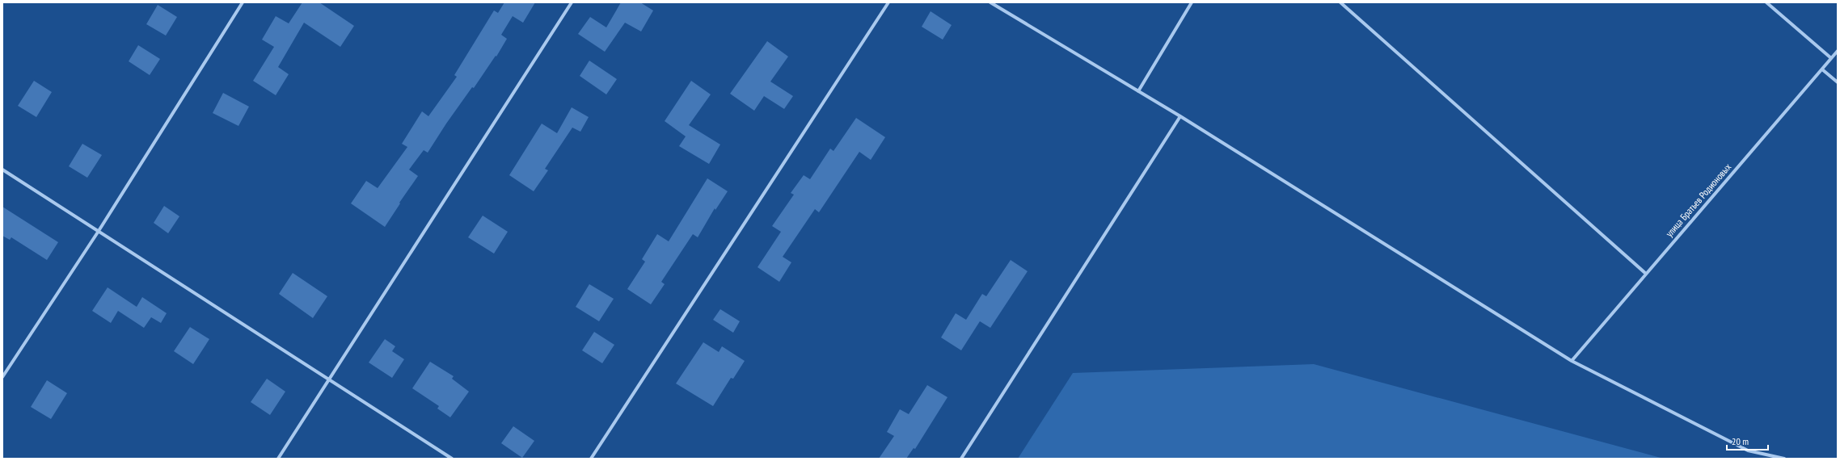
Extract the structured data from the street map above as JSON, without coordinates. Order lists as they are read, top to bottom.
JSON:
{
  "streets": {
    "street": ["улица Братьев Родионовых"]
  },
  "scale_bar": "20 m"
}
